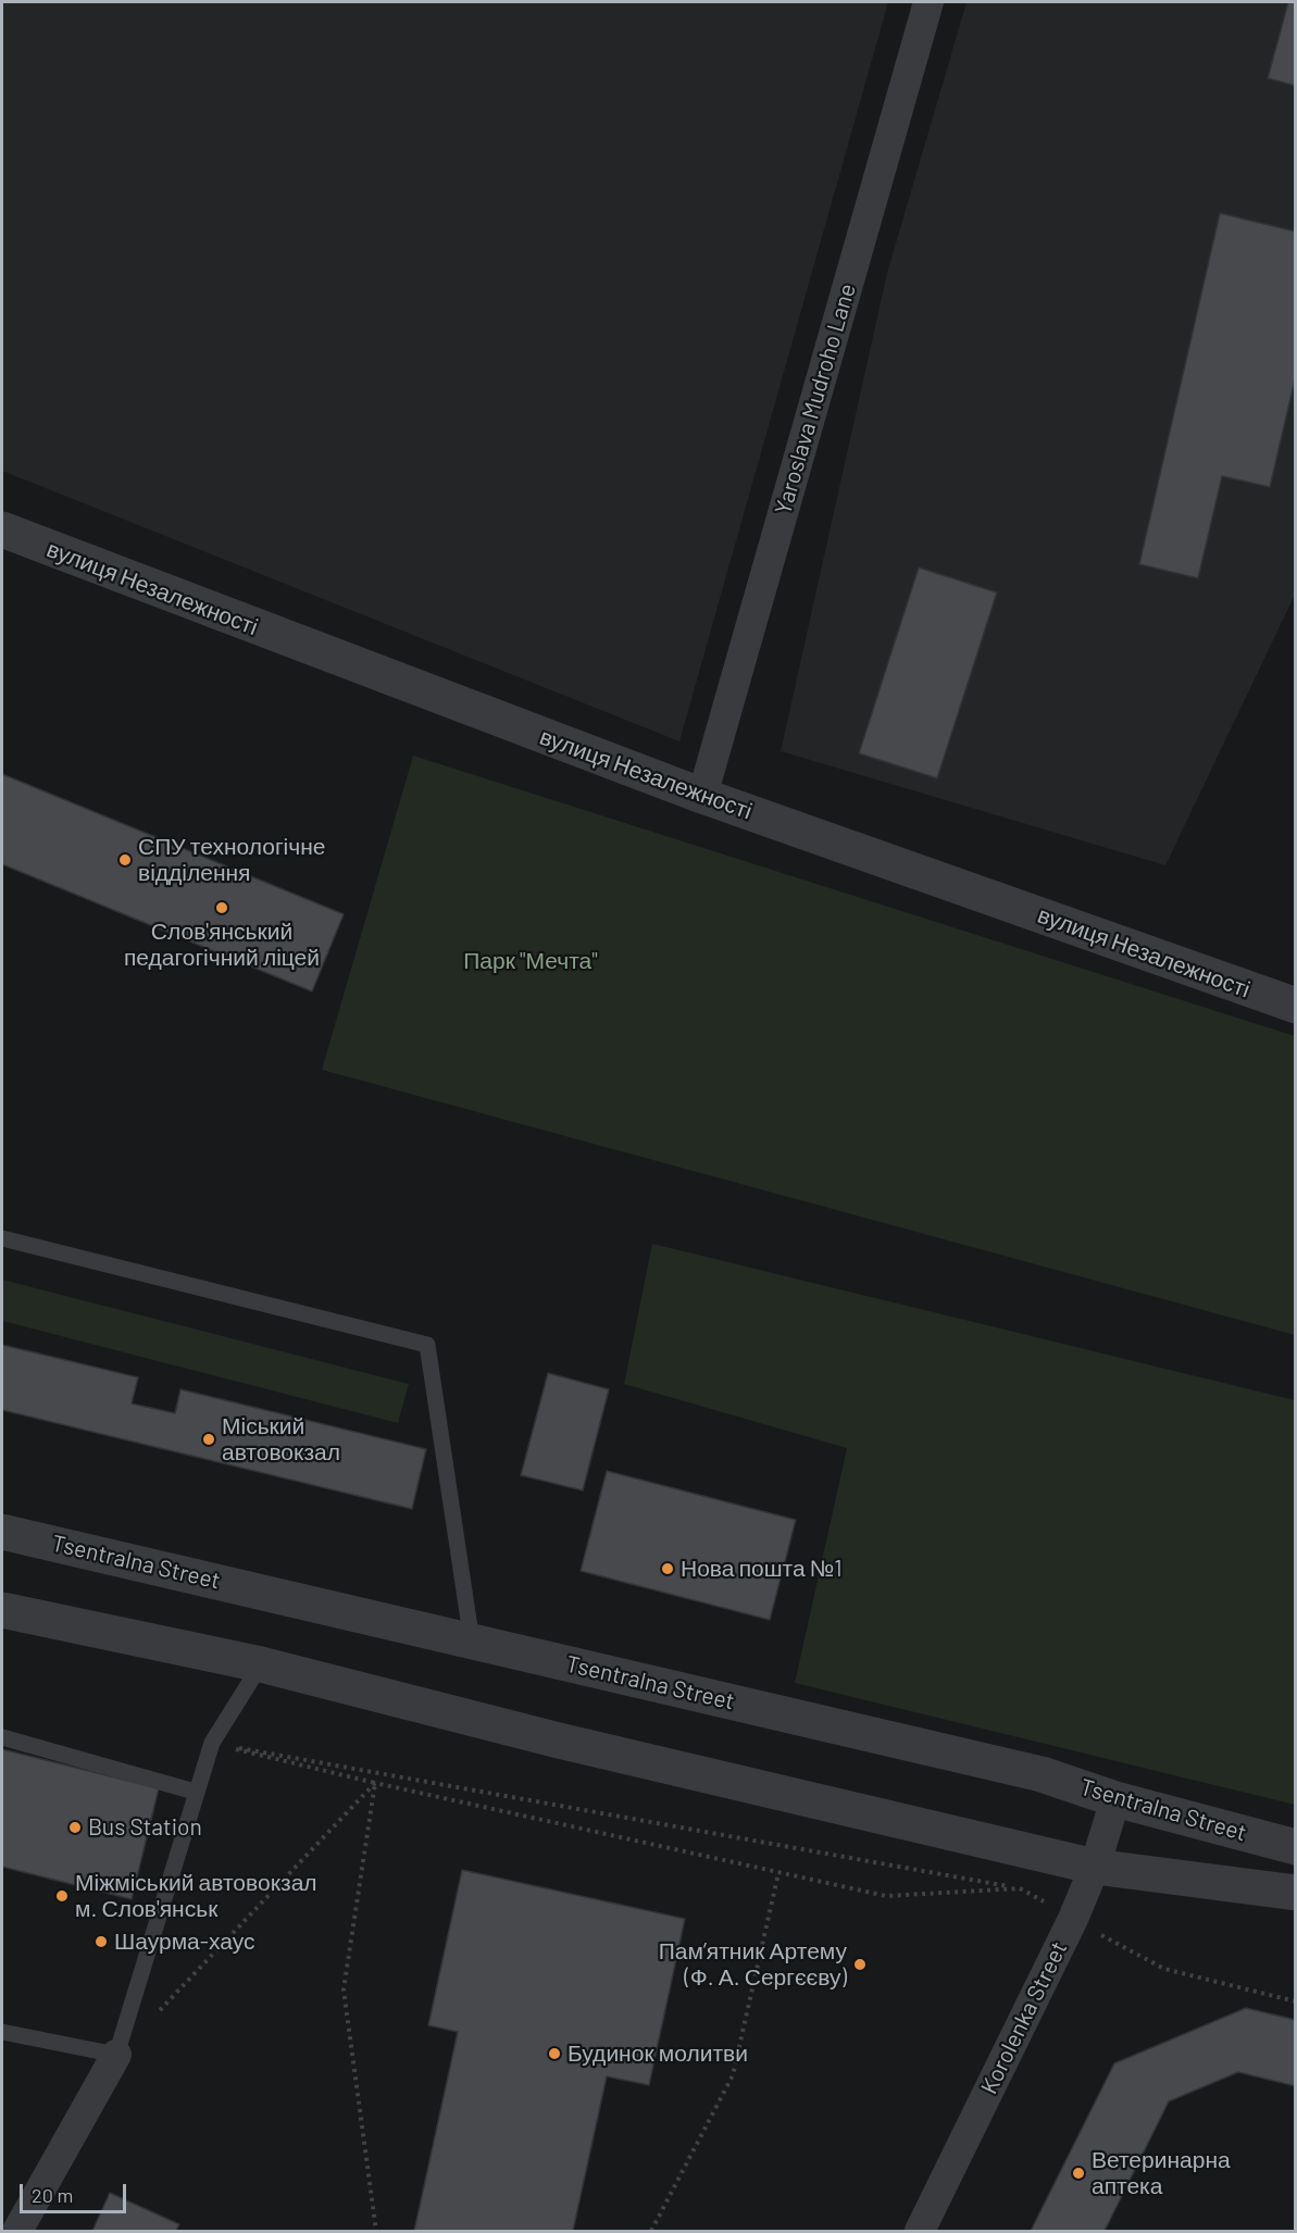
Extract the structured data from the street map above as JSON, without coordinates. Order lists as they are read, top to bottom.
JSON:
{
  "streets": {
    "street": [
      "Yaroslava Mudroho Lane",
      "вулиця Незалежності",
      "Tsentralna Street",
      "Korolenka Street"
    ]
  },
  "crossings": [
    ["Yaroslava Mudroho Lane", "вулиця Незалежності"],
    ["Tsentralna Street", "Korolenka Street"]
  ],
  "parks": ["Парк \"Мечта\""],
  "places": [
    "СПУ технологічне відділення",
    "Слов'янський педагогічний ліцей",
    "Міський автовокзал",
    "Нова пошта №1",
    "Bus Station",
    "Міжміський автовокзал м. Слов'янськ",
    "Шаурма-хаус",
    "Пам’ятник Артему (Ф. А. Сергєєву)",
    "Будинок молитви",
    "Ветеринарна аптека"
  ],
  "scale_bar": "20 m"
}
